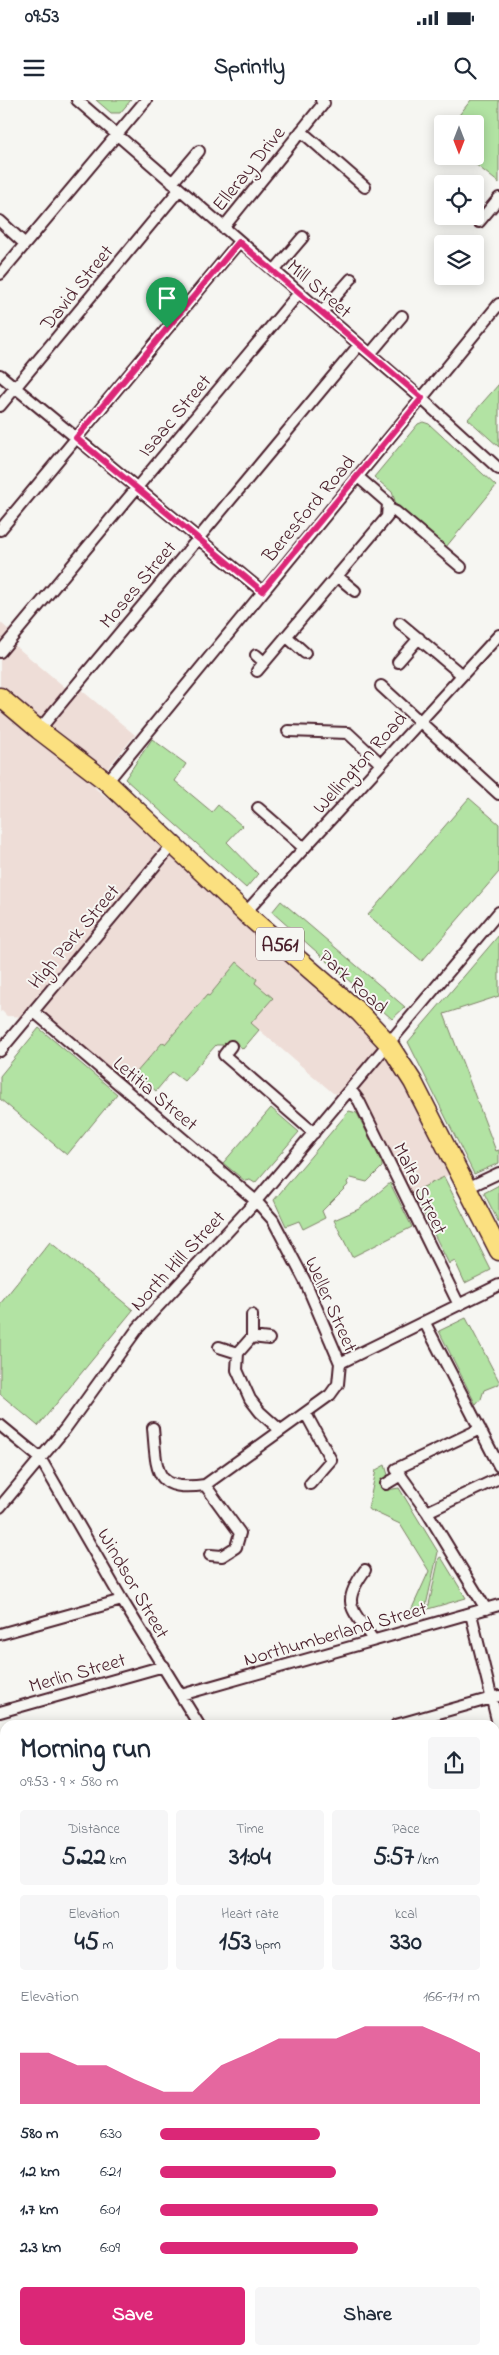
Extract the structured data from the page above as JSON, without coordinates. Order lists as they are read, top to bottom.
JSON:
{
  "streets": {
    "highway": ["A561", "Park Road"],
    "street": [
      "Elleray Drive",
      "David Street",
      "Mill Street",
      "Isaac Street",
      "Beresford Road",
      "Moses Street",
      "Wellington Road",
      "High Park Street",
      "Letitia Street",
      "Malta Street",
      "North Hill Street",
      "Weller Street",
      "Windsor Street",
      "Northumberland Street",
      "Merlin Street"
    ]
  },
  "crossings": [
    ["Elleray Drive", "Mill Street"],
    ["David Street", "Mill Street"],
    ["Mill Street", "Isaac Street"],
    ["Mill Street", "Beresford Road"],
    ["Mill Street", "Moses Street"],
    ["Beresford Road", "Park Road"],
    ["Moses Street", "Park Road"],
    ["Wellington Road", "Park Road"],
    ["High Park Street", "Park Road"],
    ["High Park Street", "Letitia Street"],
    ["Park Road", "North Hill Street"],
    ["Letitia Street", "North Hill Street"],
    ["Letitia Street", "Weller Street"],
    ["Malta Street", "North Hill Street"],
    ["North Hill Street", "Weller Street"],
    ["North Hill Street", "Windsor Street"],
    ["Windsor Street", "Northumberland Street"],
    ["Windsor Street", "Merlin Street"]
  ],
  "north": "bottom",
  "page": {
    "status": "09:53",
    "header": "Sprintly",
    "heading": ["Morning run", "09:53 · 9 × 580 m"],
    "stats": [
      ["Distance", "5.22 km"],
      ["Time", "31:04"],
      ["Pace", "5:57 /km"],
      ["Elevation", "45 m"],
      ["Heart rate", "153 bpm"],
      ["kcal", "330"]
    ],
    "chart": ["Elevation", "166–171 m"],
    "list": [
      {
        "name": "580 m",
        "note": "6:30"
      },
      {
        "name": "1.2 km",
        "note": "6:21"
      },
      {
        "name": "1.7 km",
        "note": "6:01"
      },
      {
        "name": "2.3 km",
        "note": "6:09"
      }
    ],
    "buttons": ["Save", "Share"]
  }
}
